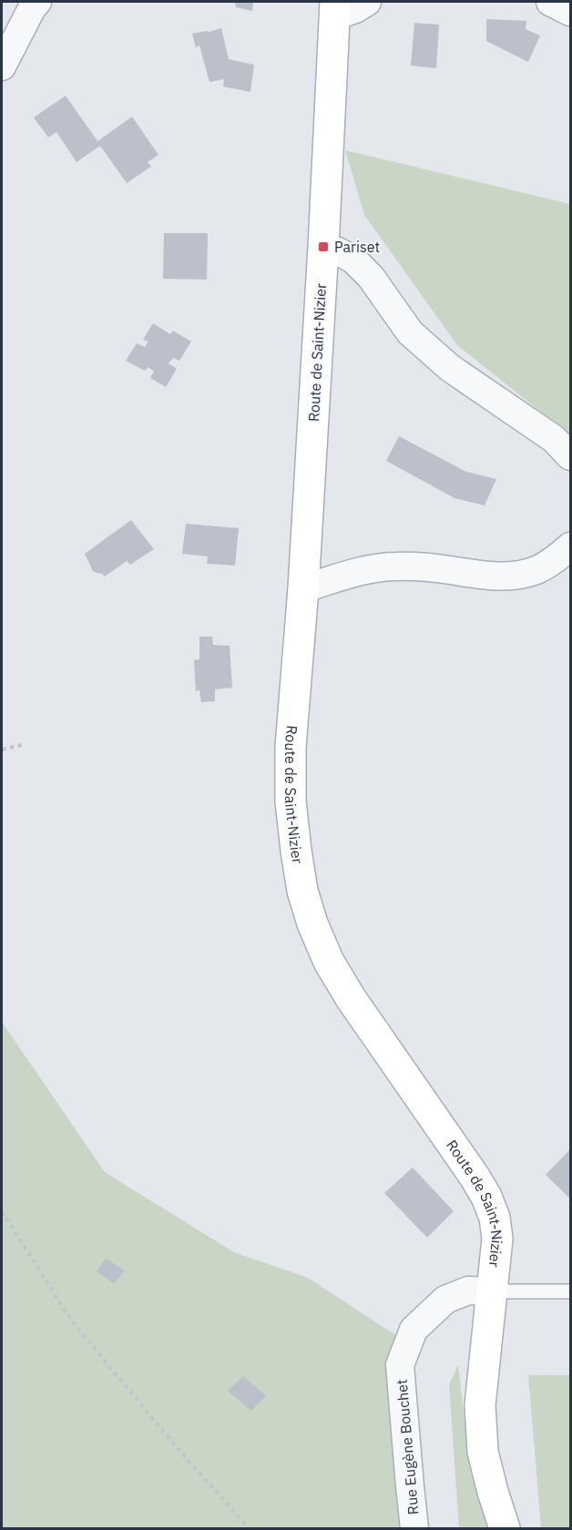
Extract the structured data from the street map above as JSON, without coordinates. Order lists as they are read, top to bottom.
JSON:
{
  "streets": {
    "main road": ["Route de Saint-Nizier"],
    "street": ["Rue Eugène Bouchet"]
  },
  "crossings": [
    ["Route de Saint-Nizier", "Rue Eugène Bouchet"]
  ],
  "places": {
    "transit": ["Pariset"]
  }
}
